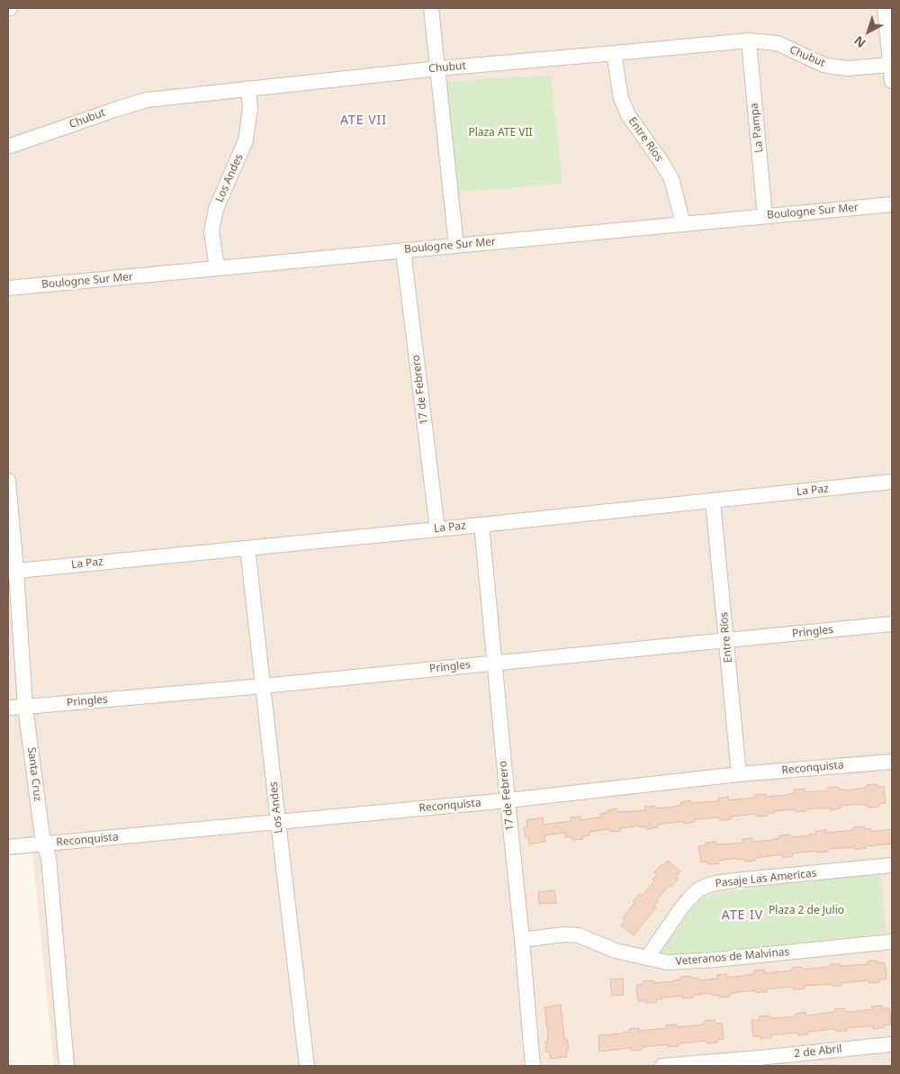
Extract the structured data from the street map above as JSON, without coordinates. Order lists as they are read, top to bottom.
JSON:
{
  "streets": {
    "street": [
      "Chubut",
      "La Pampa",
      "Entre Ríos",
      "Los Andes",
      "Boulogne Sur Mer",
      "17 de Febrero",
      "La Paz",
      "Pringles",
      "Reconquista",
      "Santa Cruz",
      "Pasaje Las Americas",
      "Veteranos de Malvinas",
      "2 de Abril"
    ]
  },
  "crossings": [
    ["Chubut", "La Pampa"],
    ["Chubut", "Entre Ríos"],
    ["Chubut", "Los Andes"],
    ["La Pampa", "Boulogne Sur Mer"],
    ["Entre Ríos", "Boulogne Sur Mer"],
    ["Entre Ríos", "La Paz"],
    ["Entre Ríos", "Pringles"],
    ["Entre Ríos", "Reconquista"],
    ["Los Andes", "Boulogne Sur Mer"],
    ["Los Andes", "La Paz"],
    ["Los Andes", "Pringles"],
    ["Los Andes", "Reconquista"],
    ["Boulogne Sur Mer", "17 de Febrero"],
    ["17 de Febrero", "La Paz"],
    ["17 de Febrero", "Pringles"],
    ["17 de Febrero", "Reconquista"],
    ["17 de Febrero", "Veteranos de Malvinas"],
    ["La Paz", "Santa Cruz"],
    ["Pringles", "Santa Cruz"],
    ["Reconquista", "Santa Cruz"],
    ["Pasaje Las Americas", "Veteranos de Malvinas"]
  ],
  "districts": ["ATE VII", "ATE IV"],
  "parks": ["Plaza ATE VII", "Plaza 2 de Julio"],
  "north": "bottom left"
}
